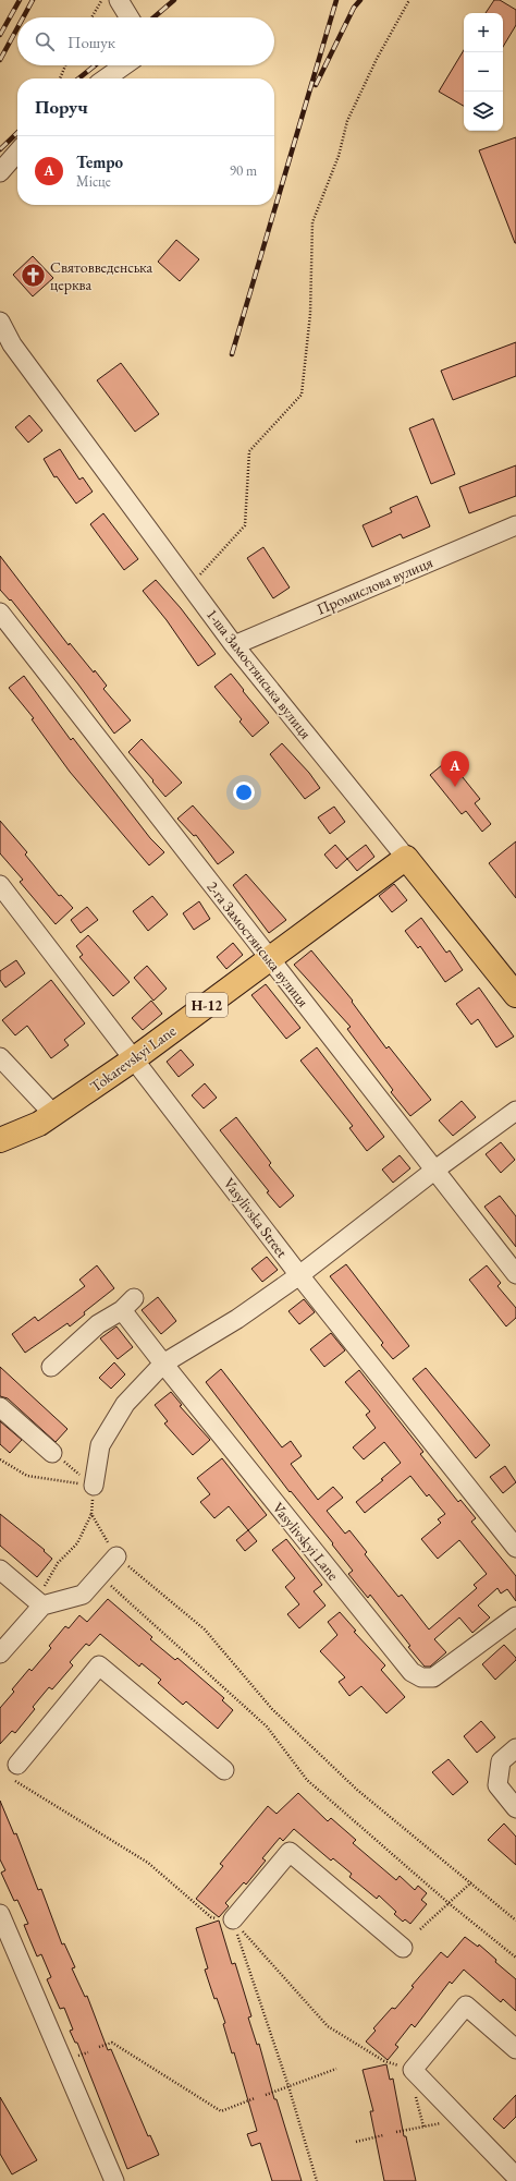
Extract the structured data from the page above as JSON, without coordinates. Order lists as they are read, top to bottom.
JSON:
{
  "streets": {
    "main road": ["1-ша Замостянська вулиця", "Н-12", "Tokarevskyi Lane"],
    "street": [
      "Промислова вулиця",
      "2-га Замостянська вулиця",
      "Vasylivska Street",
      "Vasylivskyi Lane"
    ]
  },
  "crossings": [
    ["Промислова вулиця", "1-ша Замостянська вулиця"],
    ["1-ша Замостянська вулиця", "Tokarevskyi Lane"],
    ["2-га Замостянська вулиця", "Tokarevskyi Lane"],
    ["Tokarevskyi Lane", "Vasylivska Street"]
  ],
  "places": {
    "church": ["Святовведенська церква"]
  },
  "page": {
    "map_buttons": ["+", "−"],
    "search": "Пошук",
    "heading": "Поруч",
    "list": [
      {
        "mark": "A",
        "name": "Tempo",
        "note": "Місце",
        "value": "90 m"
      }
    ],
    "pins": "A"
  }
}
